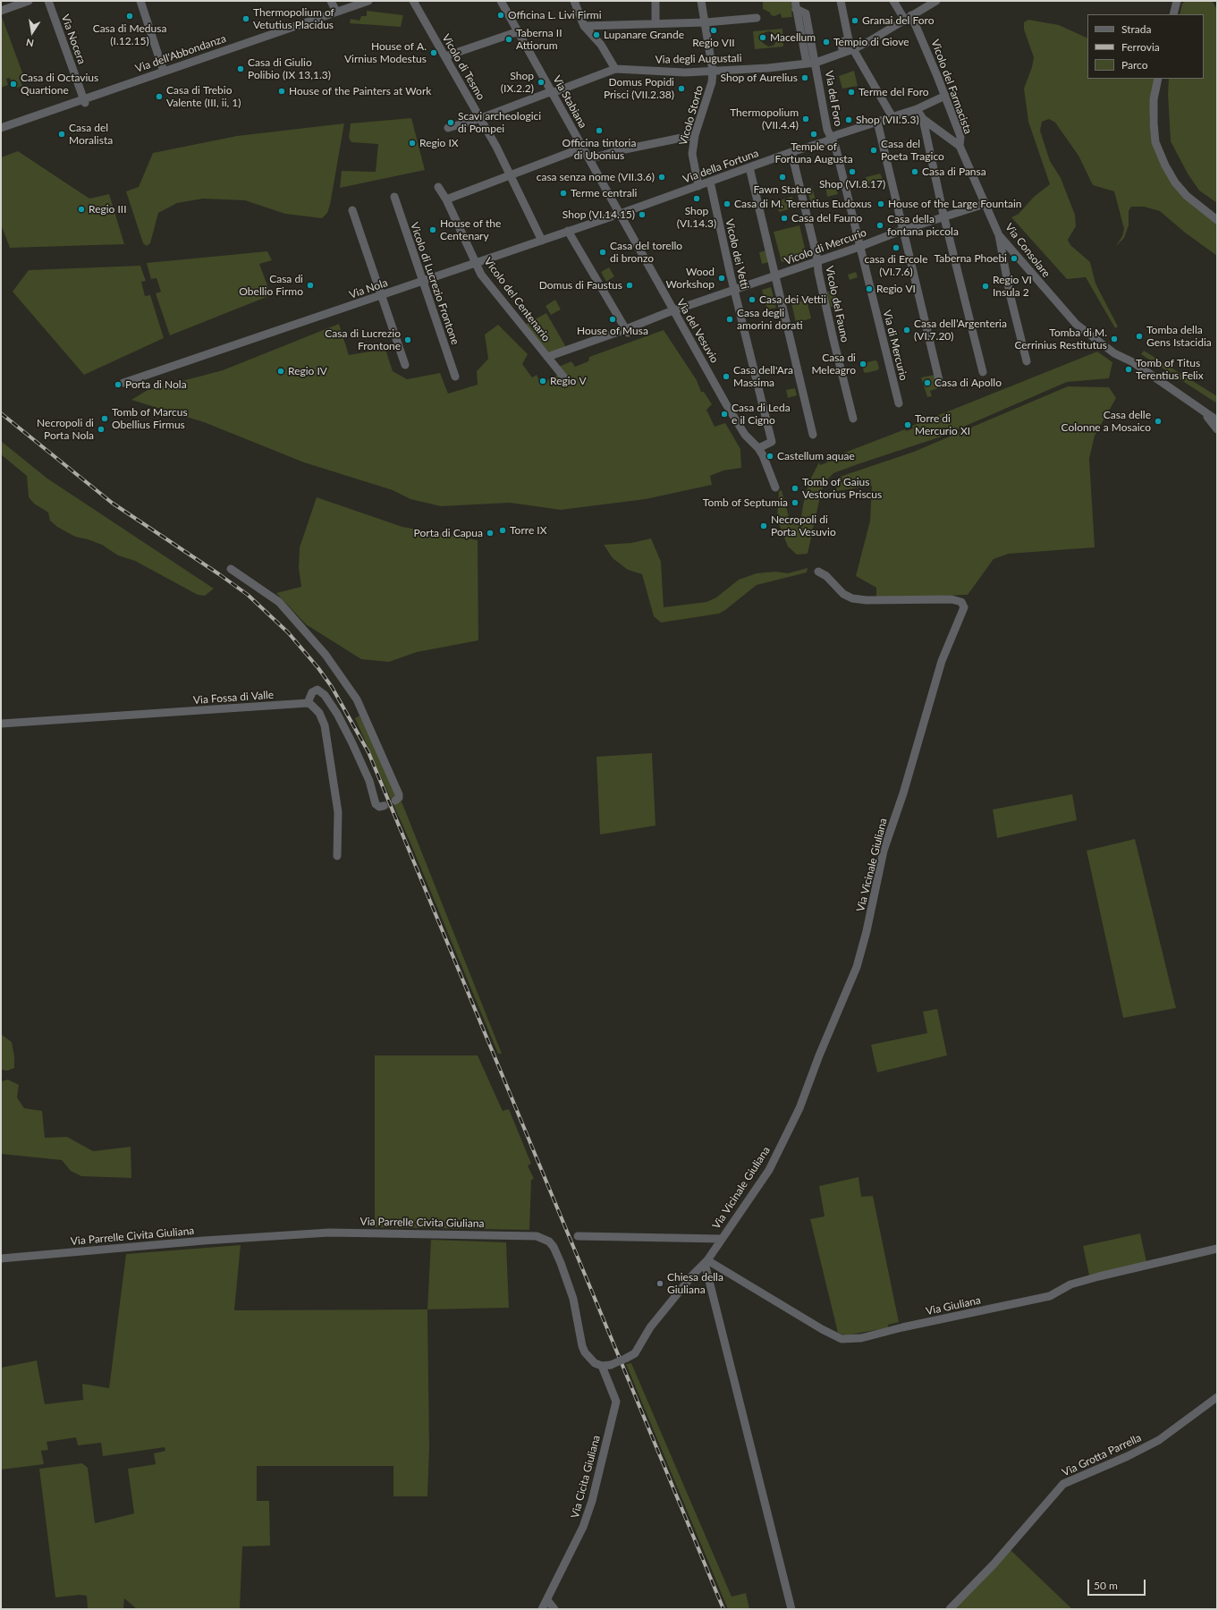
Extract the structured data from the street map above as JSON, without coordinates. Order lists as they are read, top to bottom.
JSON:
{
  "streets": {
    "street": [
      "Via Nocera",
      "Via dell'Abbondanza",
      "Via degli Augustali",
      "Vicolo di Tesmo",
      "Vicolo del Farmacista",
      "Via del Foro",
      "Via Stabiana",
      "Vicolo Storto",
      "Via della Fortuna",
      "Vicolo di Mercurio",
      "Via Consolare",
      "Vicolo dei Vetti",
      "Vicolo di Lucrezio Frontone",
      "Via Nola",
      "Vicolo del Centenario",
      "Vicolo del Fauno",
      "Via del Vesuvio",
      "Via di Mercurio",
      "Via Fossa di Valle",
      "Via Vicinale Giuliana",
      "Via Parrelle Civita Giuliana",
      "Via Giuliana",
      "Via Grotta Parrella",
      "Via Cicita Giuliana"
    ]
  },
  "crossings": [
    ["Via Nocera", "Via dell'Abbondanza"],
    ["Via degli Augustali", "Vicolo di Tesmo"],
    ["Via degli Augustali", "Via del Foro"],
    ["Via degli Augustali", "Via Stabiana"],
    ["Via degli Augustali", "Vicolo Storto"],
    ["Vicolo di Tesmo", "Via Nola"],
    ["Vicolo del Farmacista", "Via della Fortuna"],
    ["Vicolo del Farmacista", "Via Consolare"],
    ["Via del Foro", "Via della Fortuna"],
    ["Via del Foro", "Via di Mercurio"],
    ["Via Stabiana", "Via della Fortuna"],
    ["Via Stabiana", "Via Nola"],
    ["Via Stabiana", "Via del Vesuvio"],
    ["Vicolo Storto", "Via della Fortuna"],
    ["Via della Fortuna", "Vicolo dei Vetti"],
    ["Via della Fortuna", "Via Nola"],
    ["Via della Fortuna", "Vicolo del Fauno"],
    ["Via della Fortuna", "Via del Vesuvio"],
    ["Via della Fortuna", "Via di Mercurio"],
    ["Vicolo di Mercurio", "Via Consolare"],
    ["Vicolo di Mercurio", "Vicolo dei Vetti"],
    ["Vicolo di Mercurio", "Vicolo del Centenario"],
    ["Vicolo di Mercurio", "Vicolo del Fauno"],
    ["Vicolo di Mercurio", "Via del Vesuvio"],
    ["Vicolo di Mercurio", "Via di Mercurio"],
    ["Vicolo dei Vetti", "Via del Vesuvio"],
    ["Vicolo di Lucrezio Frontone", "Via Nola"],
    ["Via Nola", "Vicolo del Centenario"],
    ["Via Nola", "Via del Vesuvio"],
    ["Via Vicinale Giuliana", "Via Giuliana"],
    ["Via Parrelle Civita Giuliana", "Via Cicita Giuliana"]
  ],
  "places": [
    "Officina L. Livi Firmi",
    "Casa di Medusa (I.12.15)",
    "Thermopolium of Vetutius Placidus",
    "Granai del Foro",
    "Regio VII",
    "Lupanare Grande",
    "Macellum",
    "Taberna II Attiorum",
    "Tempio di Giove",
    "House of A. Virnius Modestus",
    "Casa di Giulio Polibio (IX 13,1.3)",
    "Shop of Aurelius",
    "Shop (IX.2.2)",
    "Casa di Octavius Quartione",
    "Domus Popidi Prisci (VII.2.38)",
    "House of the Painters at Work",
    "Terme del Foro",
    "Casa di Trebio Valente (III, ii, 1)",
    "Thermopolium (VII.4.4)",
    "Shop (VII.5.3)",
    "Scavi archeologici di Pompei",
    "Officina tintoria di Ubonius",
    "Casa del Moralista",
    "Temple of Fortuna Augusta",
    "Regio IX",
    "Casa del Poeta Tragico",
    "Shop (VI.8.17)",
    "Casa di Pansa",
    "casa senza nome (VII.3.6)",
    "Fawn Statue",
    "Terme centrali",
    "Shop (VI.14.3)",
    "Casa di M. Terentius Eudoxus",
    "House of the Large Fountain",
    "Regio III",
    "Shop (VI.14.15)",
    "Casa del Fauno",
    "Casa della fontana piccola",
    "House of the Centenary",
    "casa di Ercole (VI.7.6)",
    "Casa del torello di bronzo",
    "Taberna Phoebi",
    "Wood Workshop",
    "Casa di Obellio Firmo",
    "Domus di Faustus",
    "Regio VI Insula 2",
    "Regio VI",
    "Casa dei Vettii",
    "House of Musa",
    "Casa degli amorini dorati",
    "Casa dell’Argenteria (VI.7.20)",
    "Tomba della Gens Istacidia",
    "Tomba di M. Cerrinius Restitutus",
    "Casa di Lucrezio Frontone",
    "Casa di Meleagro",
    "Tomb of Titus Terentius Felix",
    "Regio IV",
    "Casa dell'Ara Massima",
    "Regio V",
    "Casa di Apollo",
    "Porta di Nola",
    "Casa di Leda e il Cigno",
    "Tomb of Marcus Obellius Firmus",
    "Casa delle Colonne a Mosaico",
    "Torre di Mercurio XI",
    "Necropoli di Porta Nola",
    "Castellum aquae",
    "Tomb of Gaius Vestorius Priscus",
    "Tomb of Septumia",
    "Necropoli di Porta Vesuvio",
    "Torre IX",
    "Porta di Capua",
    "Chiesa della Giuliana"
  ],
  "legend": ["Strada", "Ferrovia", "Parco"],
  "scale_bar": "50 m",
  "north": "bottom"
}
